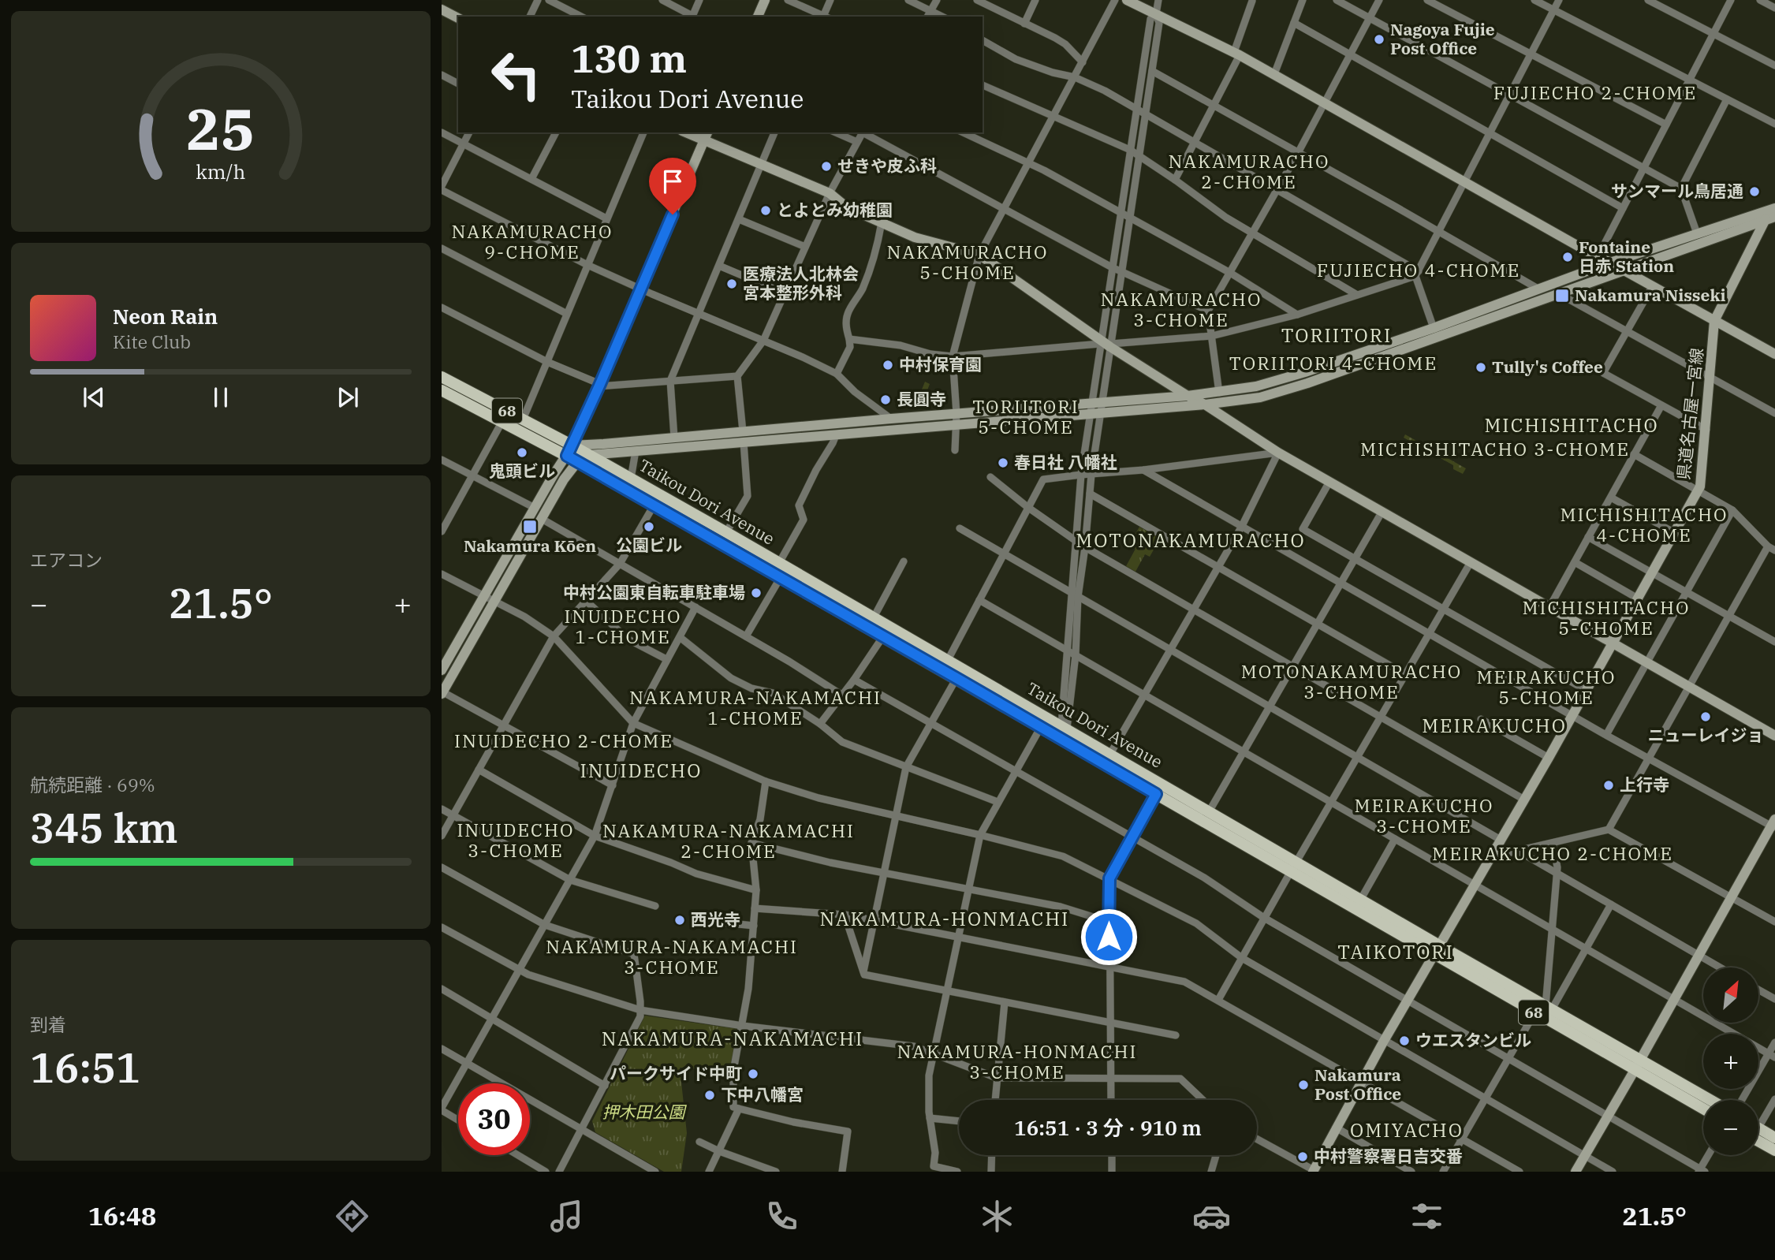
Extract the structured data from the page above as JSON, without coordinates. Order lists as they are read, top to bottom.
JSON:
{
  "streets": {
    "main road": ["68", "Taikou Dori Avenue"],
    "street": ["県道名古屋一宮線"]
  },
  "crossings": [
    ["県道名古屋一宮線", "Taikou Dori Avenue"]
  ],
  "districts": [
    "FUJIECHO 2-CHOME",
    "NAKAMURACHO 2-CHOME",
    "NAKAMURACHO 9-CHOME",
    "NAKAMURACHO 5-CHOME",
    "FUJIECHO 4-CHOME",
    "NAKAMURACHO 3-CHOME",
    "TORIITORI",
    "TORIITORI 4-CHOME",
    "TORIITORI 5-CHOME",
    "MICHISHITACHO",
    "MICHISHITACHO 3-CHOME",
    "MICHISHITACHO 4-CHOME",
    "MOTONAKAMURACHO",
    "MICHISHITACHO 5-CHOME",
    "INUIDECHO 1-CHOME",
    "MOTONAKAMURACHO 3-CHOME",
    "MEIRAKUCHO 5-CHOME",
    "NAKAMURA-NAKAMACHI 1-CHOME",
    "MEIRAKUCHO",
    "INUIDECHO 2-CHOME",
    "INUIDECHO",
    "MEIRAKUCHO 3-CHOME",
    "INUIDECHO 3-CHOME",
    "NAKAMURA-NAKAMACHI 2-CHOME",
    "MEIRAKUCHO 2-CHOME",
    "NAKAMURA-HONMACHI",
    "NAKAMURA-NAKAMACHI 3-CHOME",
    "TAIKOTORI",
    "NAKAMURA-NAKAMACHI",
    "NAKAMURA-HONMACHI 3-CHOME",
    "OMIYACHO"
  ],
  "parks": ["押木田公園"],
  "places": {
    "other": [
      "Nagoya Fujie Post Office",
      "せきや皮ふ科",
      "サンマール鳥居通",
      "とよとみ幼稚園",
      "Fontaine 日赤 Station",
      "医療法人北林会 宮本整形外科",
      "中村保育園",
      "Tully's Coffee",
      "長圓寺",
      "鬼頭ビル",
      "春日社 八幡社",
      "公園ビル",
      "中村公園東自転車駐車場",
      "ニューレイジョ",
      "上行寺",
      "西光寺",
      "ウエスタンビル",
      "パークサイド中町",
      "Nakamura Post Office",
      "下中八幡宮",
      "中村警察署日吉交番"
    ],
    "transit": ["Nakamura Nisseki", "Nakamura Kōen"]
  },
  "north": "top right",
  "page": {
    "turn": ["130 m", "Taikou Dori Avenue"],
    "song": ["Neon Rain", "Kite Club"],
    "tile": [
      "エアコン",
      ["航続距離 · 69%", "345 km"],
      ["到着", "16:51"]
    ],
    "heat": ["−", "21.5°", "+"],
    "map_buttons": ["+", "−"],
    "limit": "30",
    "trip": "16:51 · 3 分 · 910 m",
    "tabs": ["16:48", "21.5°"],
    "gauge": ["25", "km/h"]
  }
}
